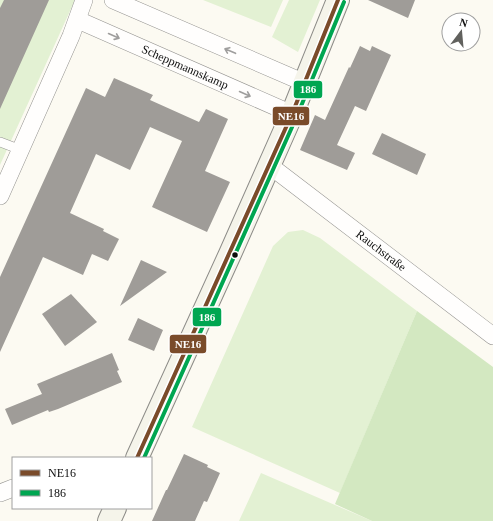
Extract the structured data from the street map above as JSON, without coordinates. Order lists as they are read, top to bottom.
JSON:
{
  "streets": {
    "street": ["Scheppmannskamp", "Rauchstraße"]
  },
  "lines": ["transit line NE16", "transit line 186"],
  "legend": ["NE16", "186"],
  "north": "top"
}
